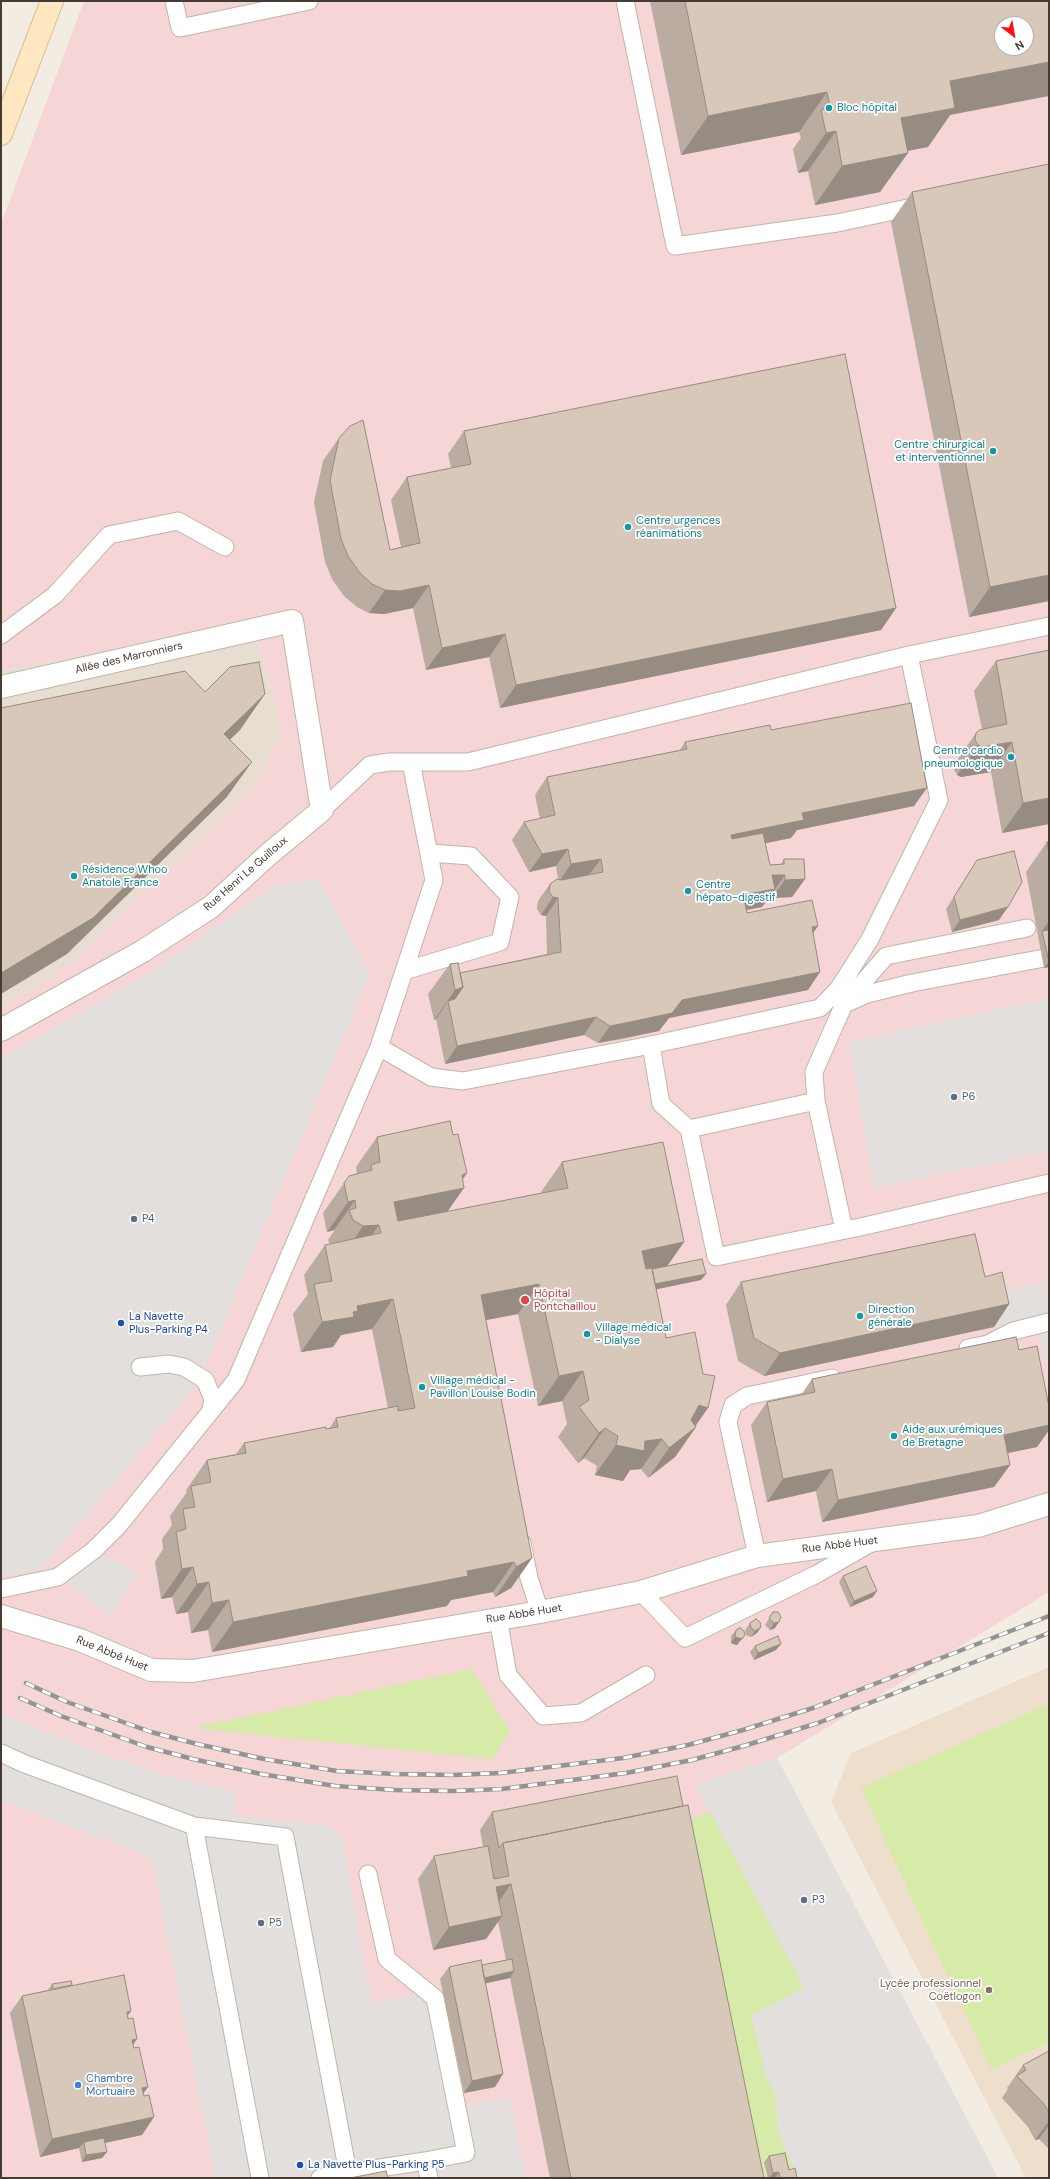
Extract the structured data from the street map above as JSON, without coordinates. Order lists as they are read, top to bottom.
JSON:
{
  "streets": {
    "street": ["Allée des Marronniers", "Rue Henri Le Guilloux", "Rue Abbé Huet"]
  },
  "crossings": [
    ["Allée des Marronniers", "Rue Henri Le Guilloux"]
  ],
  "places": [
    "Bloc hôpital",
    "Centre chirurgical et interventionnel",
    "Centre urgences réanimations",
    "Centre cardio pneumologique",
    "Résidence Whoo Anatole France",
    "Centre hépato-digestif",
    "P6",
    "P4",
    "Hôpital Pontchaillou",
    "Direction générale",
    "La Navette Plus-Parking P4",
    "Village médical - Dialyse",
    "Village médical - Pavillon Louise Bodin",
    "Aide aux urémiques de Bretagne",
    "P3",
    "P5",
    "Lycée professionnel Coëtlogon",
    "Chambre Mortuaire",
    "La Navette Plus-Parking P5"
  ],
  "north": "bottom right"
}
